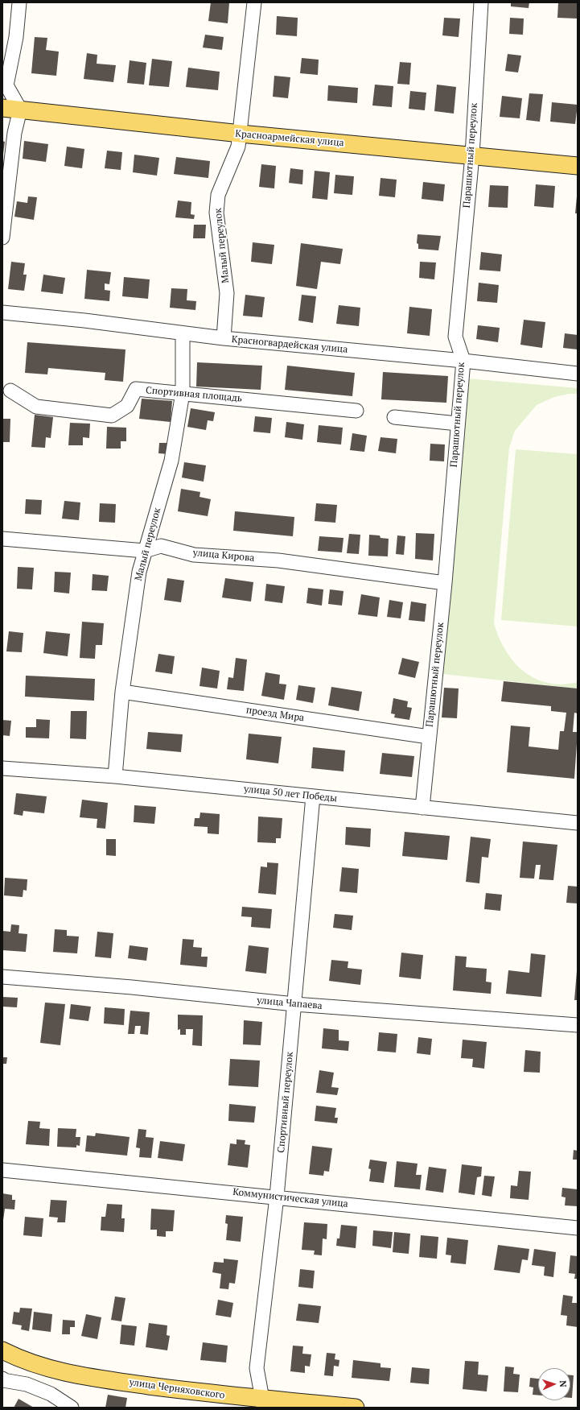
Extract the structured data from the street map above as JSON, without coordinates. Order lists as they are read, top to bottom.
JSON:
{
  "streets": {
    "main road": ["Красноармейская улица", "улица Черняховского"],
    "street": [
      "Парашютный переулок",
      "Малый переулок",
      "Красногвардейская улица",
      "Спортивная площадь",
      "улица Кирова",
      "проезд Мира",
      "улица 50 лет Победы",
      "улица Чапаева",
      "Спортивный переулок",
      "Коммунистическая улица"
    ]
  },
  "crossings": [
    ["Красноармейская улица", "Парашютный переулок"],
    ["Красноармейская улица", "Малый переулок"],
    ["Парашютный переулок", "Красногвардейская улица"],
    ["Парашютный переулок", "улица Кирова"],
    ["Парашютный переулок", "проезд Мира"],
    ["Парашютный переулок", "улица 50 лет Победы"],
    ["Малый переулок", "Красногвардейская улица"],
    ["Малый переулок", "Спортивная площадь"],
    ["Малый переулок", "улица Кирова"],
    ["Малый переулок", "проезд Мира"],
    ["Малый переулок", "улица 50 лет Победы"],
    ["улица 50 лет Победы", "Спортивный переулок"],
    ["улица Чапаева", "Спортивный переулок"],
    ["Спортивный переулок", "Коммунистическая улица"],
    ["Спортивный переулок", "улица Черняховского"]
  ],
  "north": "right"
}
